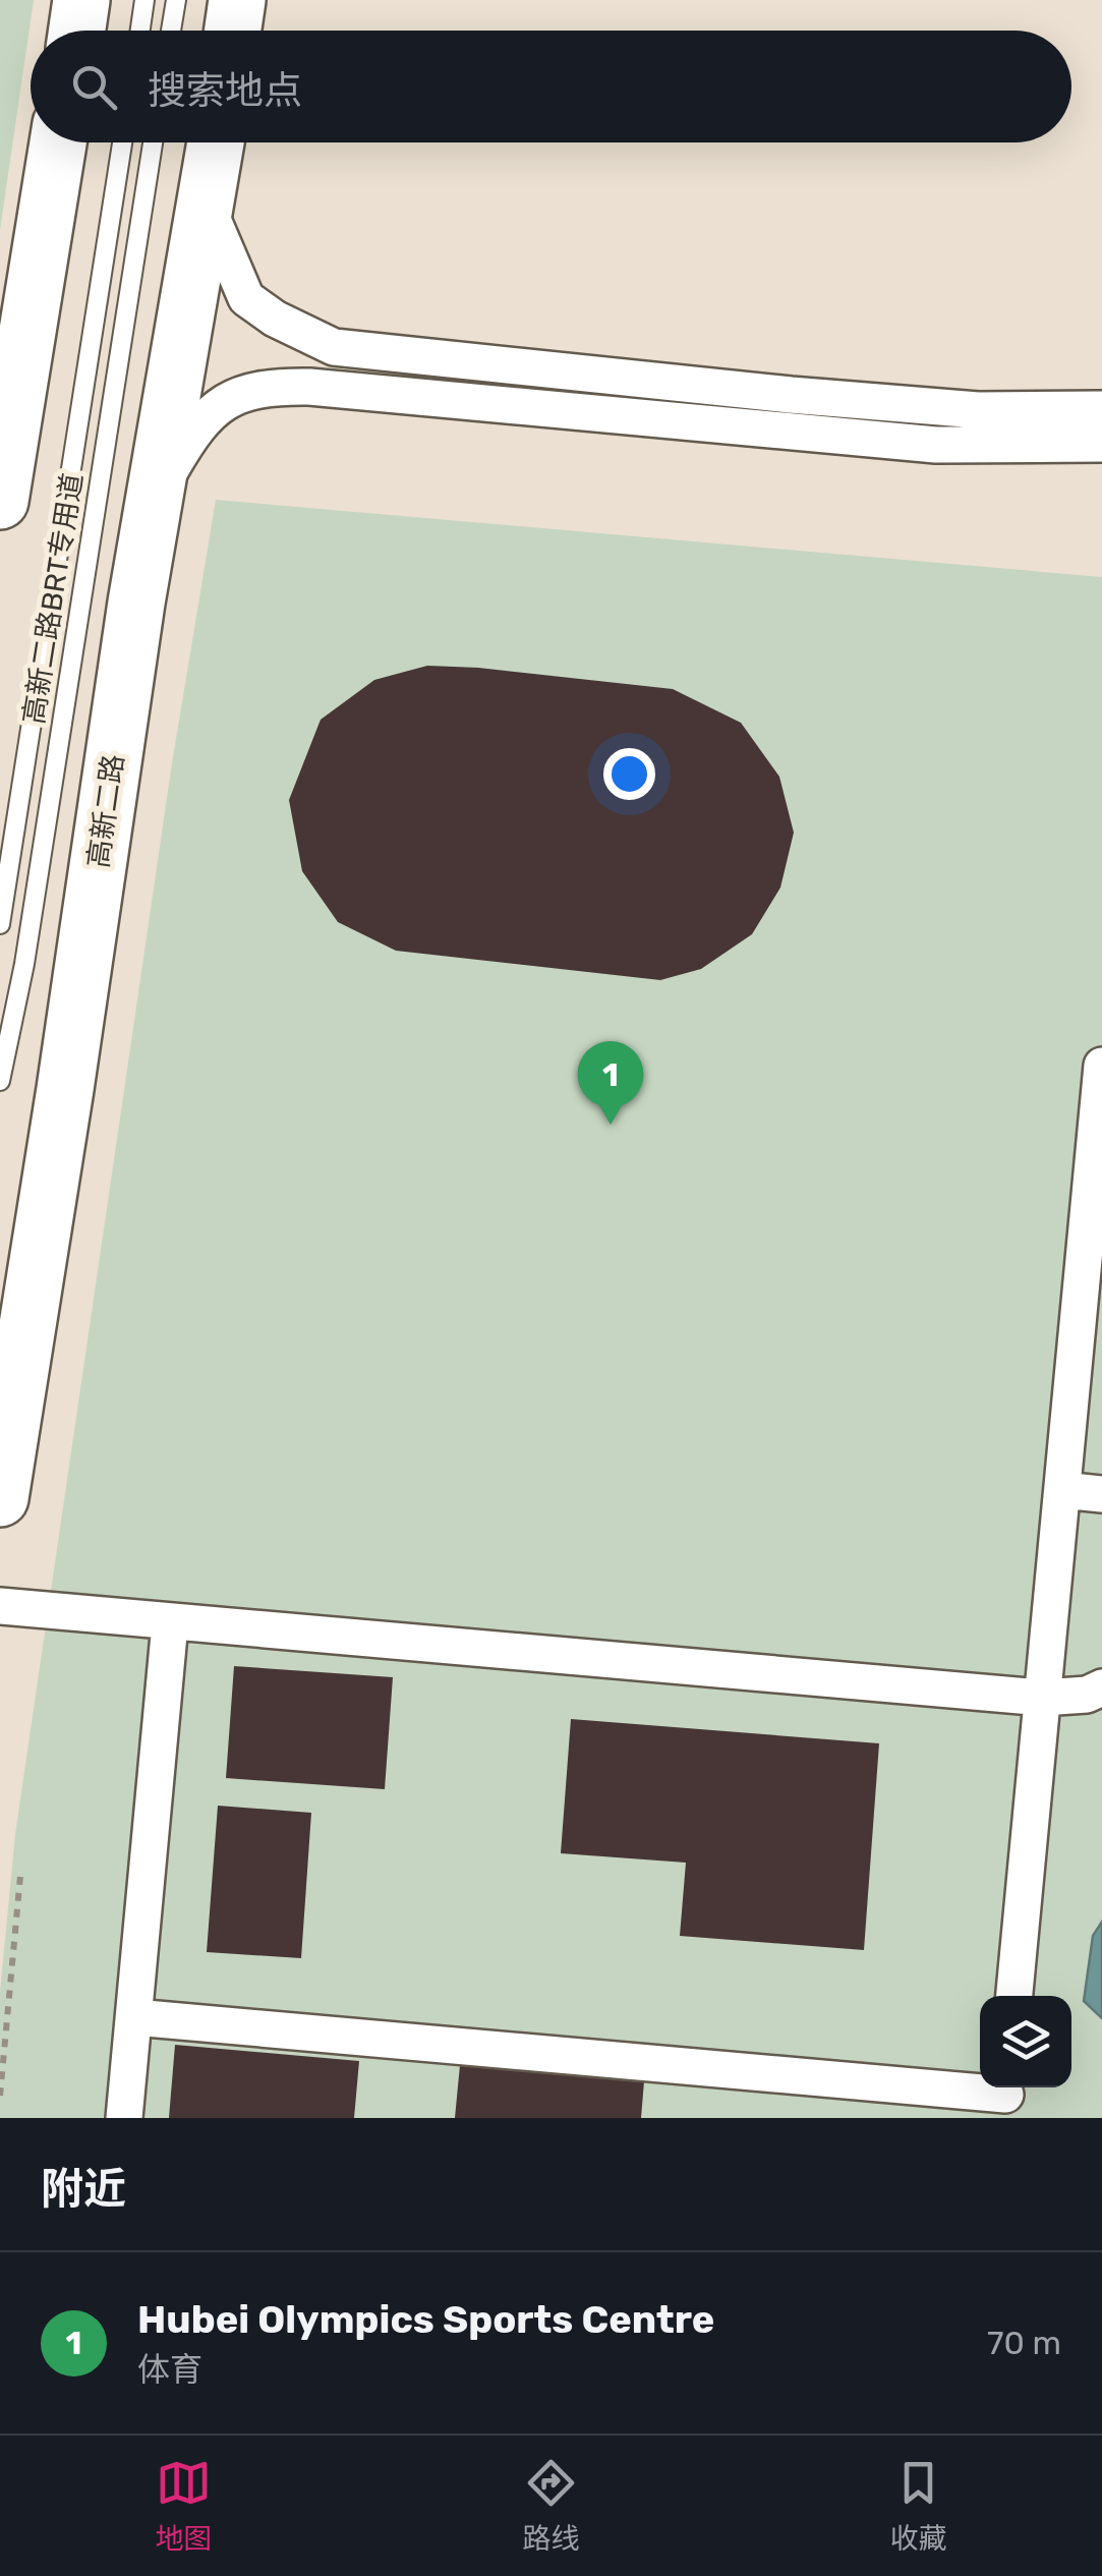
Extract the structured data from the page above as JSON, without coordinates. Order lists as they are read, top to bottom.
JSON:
{
  "streets": {
    "main road": ["高新二路"],
    "lane": ["高新二路BRT专用道"]
  },
  "page": {
    "search": "搜索地点",
    "pins": "1",
    "heading": "附近",
    "list": [
      {
        "mark": "1",
        "name": "Hubei Olympics Sports Centre",
        "note": "体育",
        "value": "70 m"
      }
    ],
    "nav": ["地图", "路线", "收藏"]
  }
}
